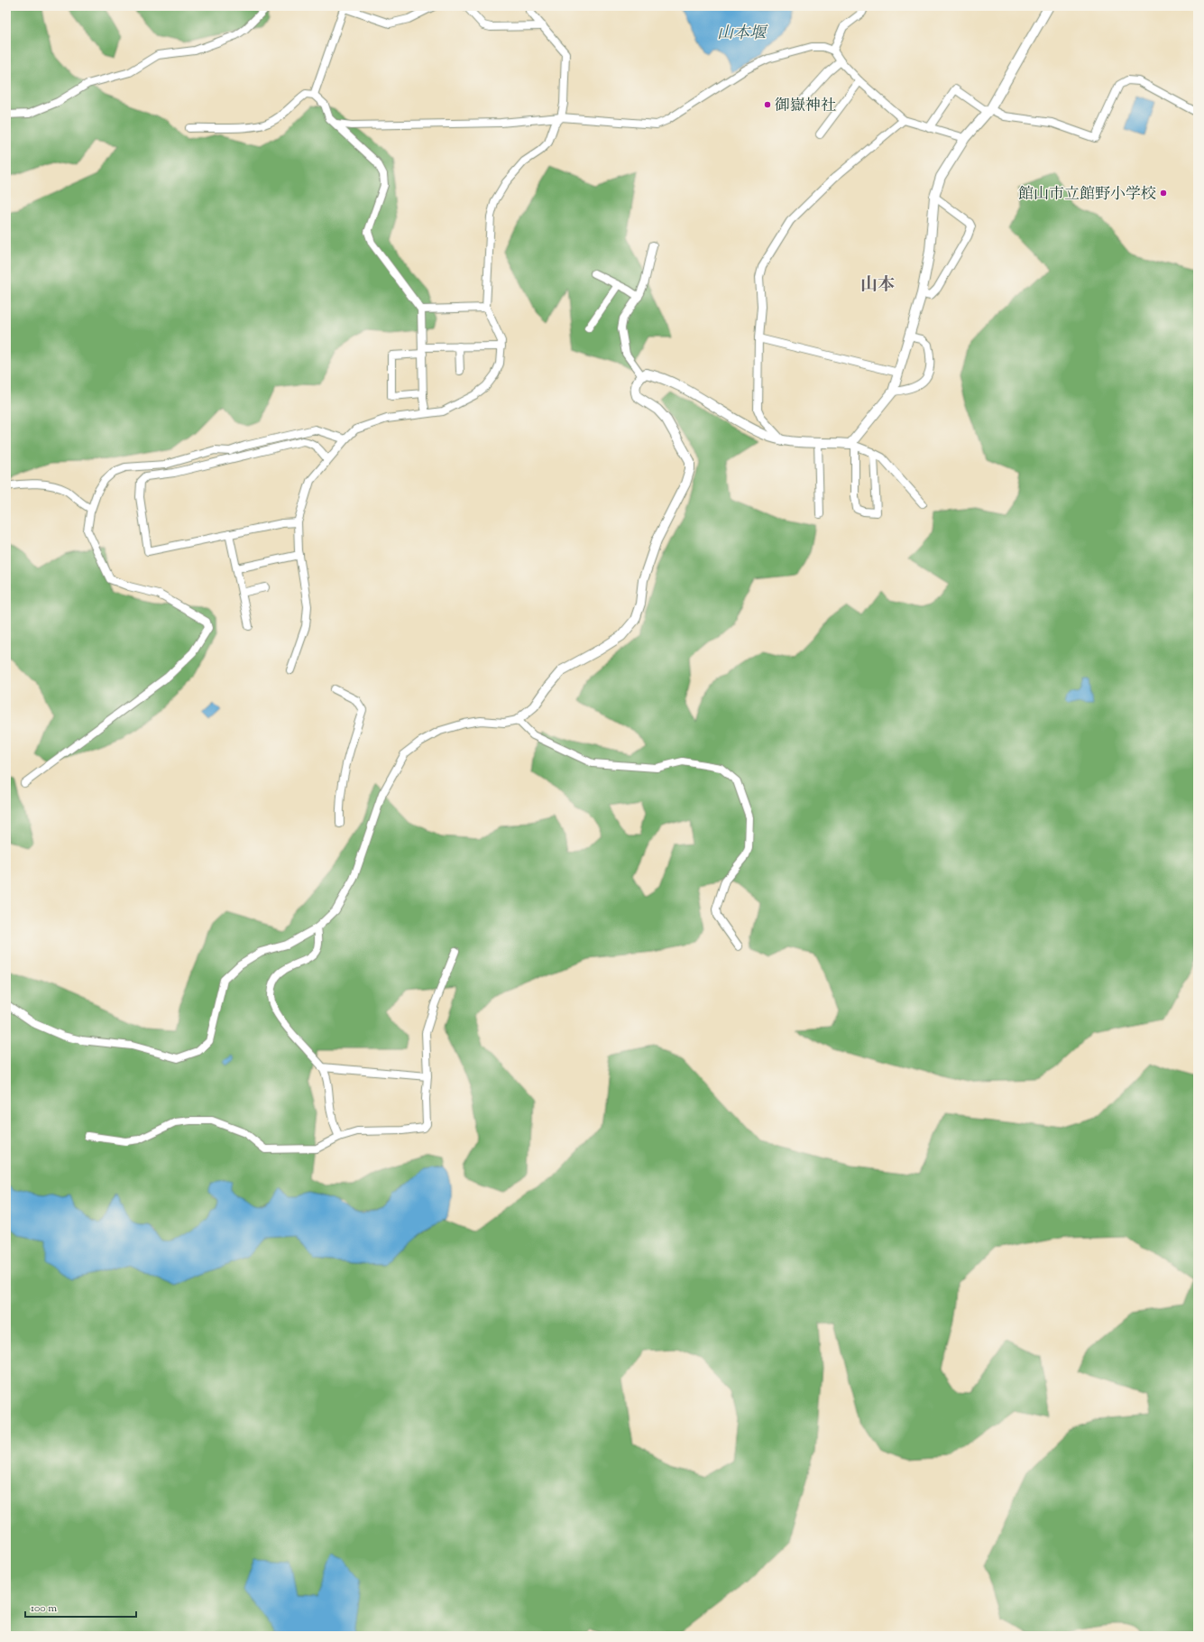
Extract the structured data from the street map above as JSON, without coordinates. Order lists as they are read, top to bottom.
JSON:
{
  "districts": ["山本"],
  "water": ["山本堰"],
  "places": ["御嶽神社", "館山市立館野小学校"],
  "scale_bar": "100 m"
}
